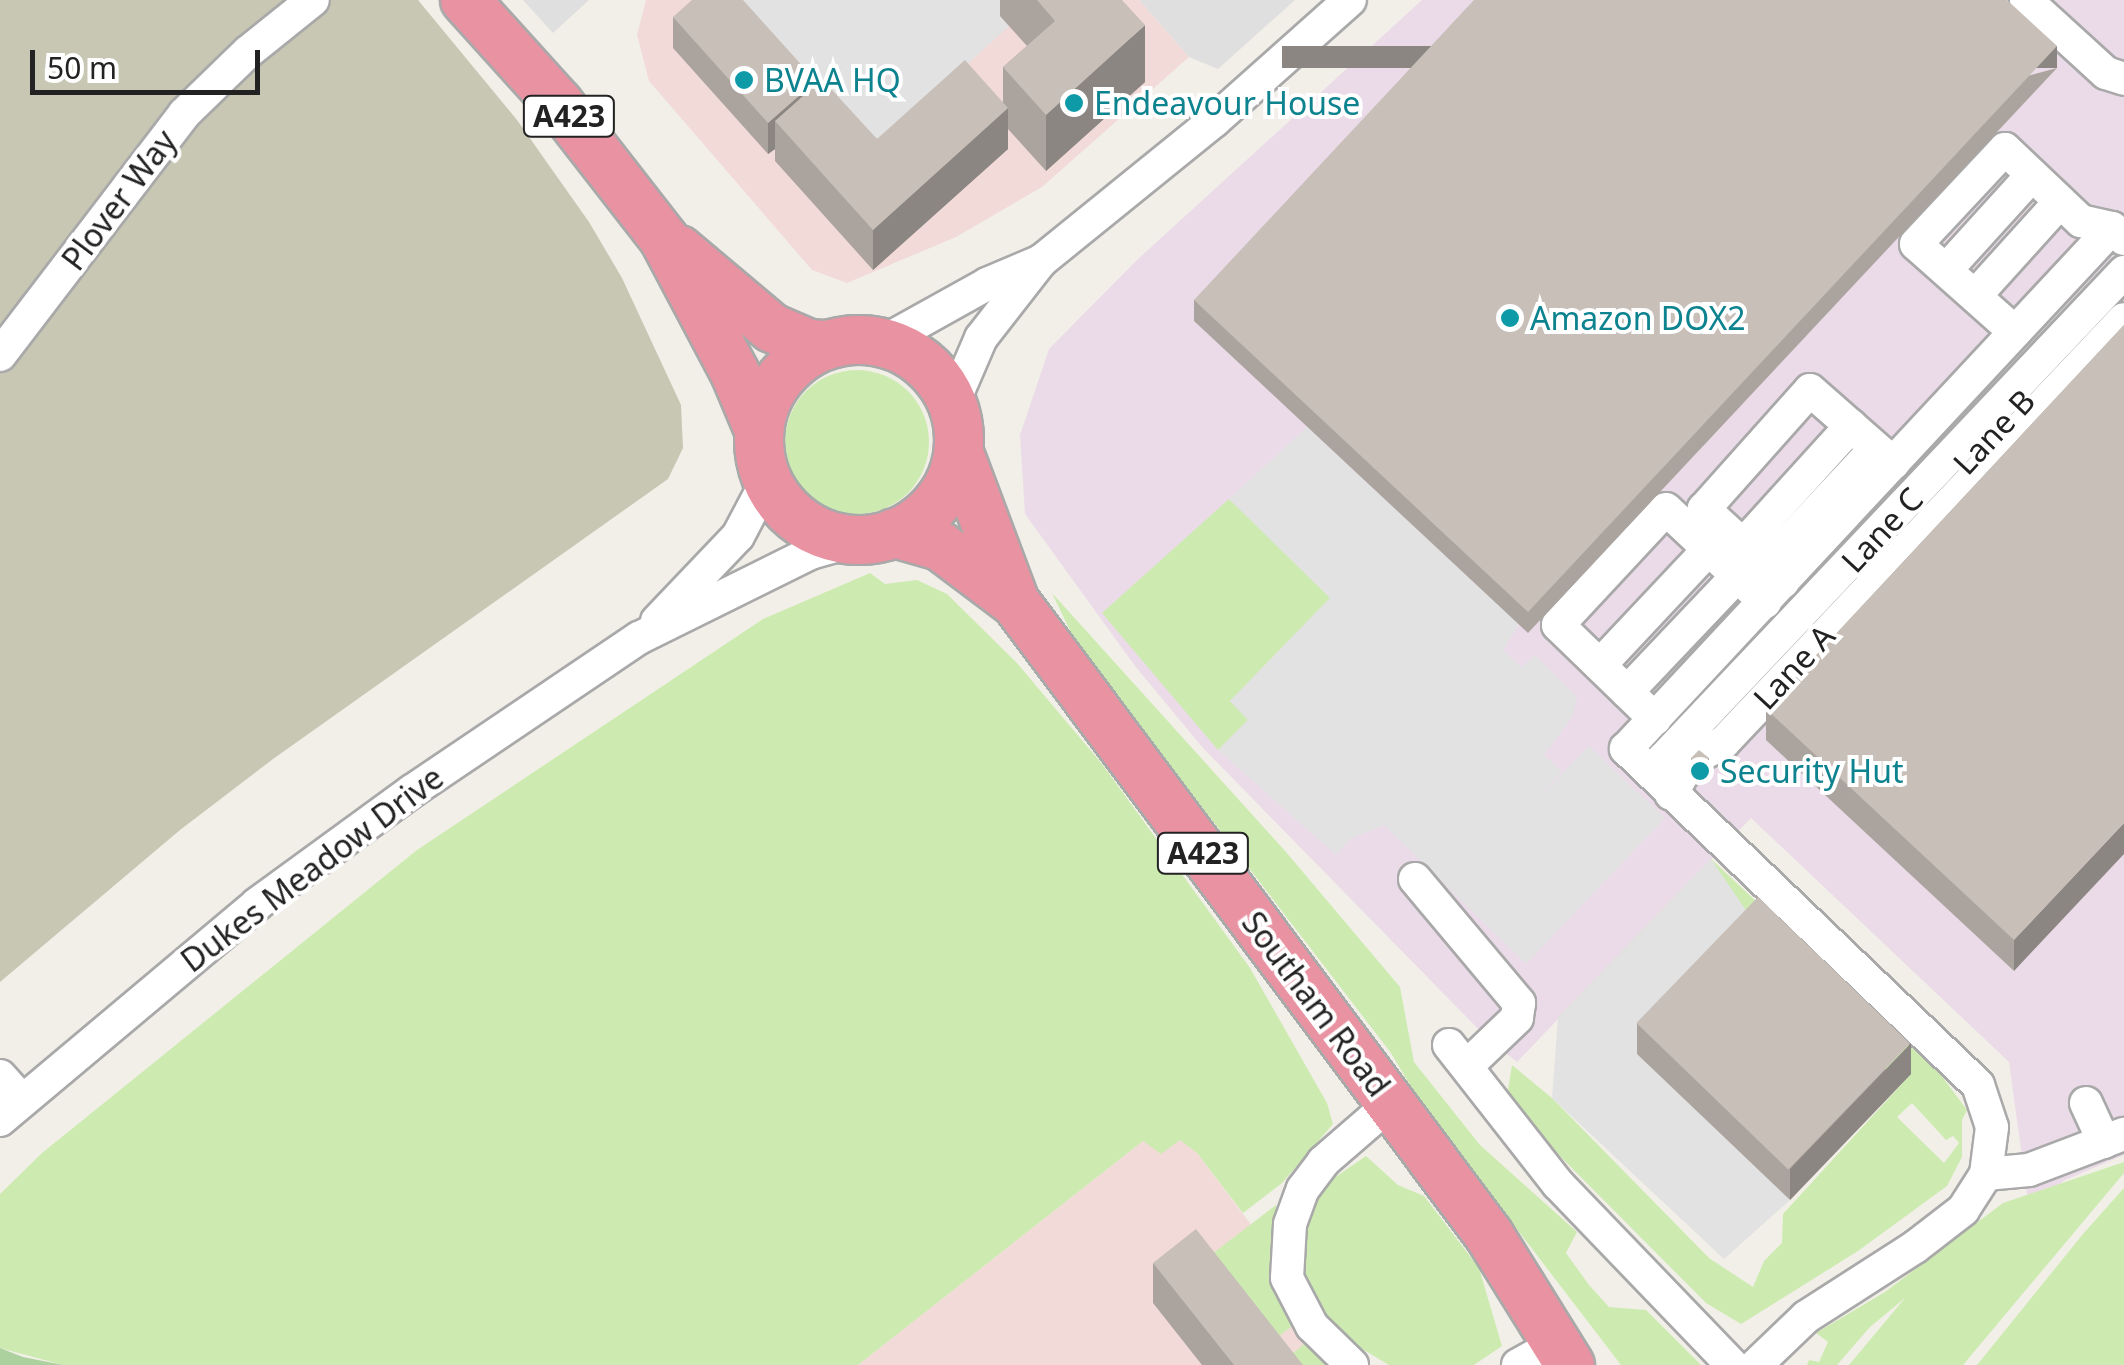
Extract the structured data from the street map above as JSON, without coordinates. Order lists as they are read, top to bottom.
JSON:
{
  "streets": {
    "highway": ["A423", "Southam Road"],
    "street": [
      "Plover Way",
      "Lane B",
      "Lane C",
      "Lane A",
      "Dukes Meadow Drive"
    ]
  },
  "crossings": [
    ["A423", "Dukes Meadow Drive"],
    ["A423", "Southam Road"],
    ["Lane B", "Lane C"],
    ["Lane B", "Lane A"],
    ["Lane C", "Lane A"],
    ["Dukes Meadow Drive", "Southam Road"]
  ],
  "places": [
    "BVAA HQ",
    "Endeavour House",
    "Amazon DOX2",
    "Security Hut"
  ],
  "scale_bar": "50 m"
}
